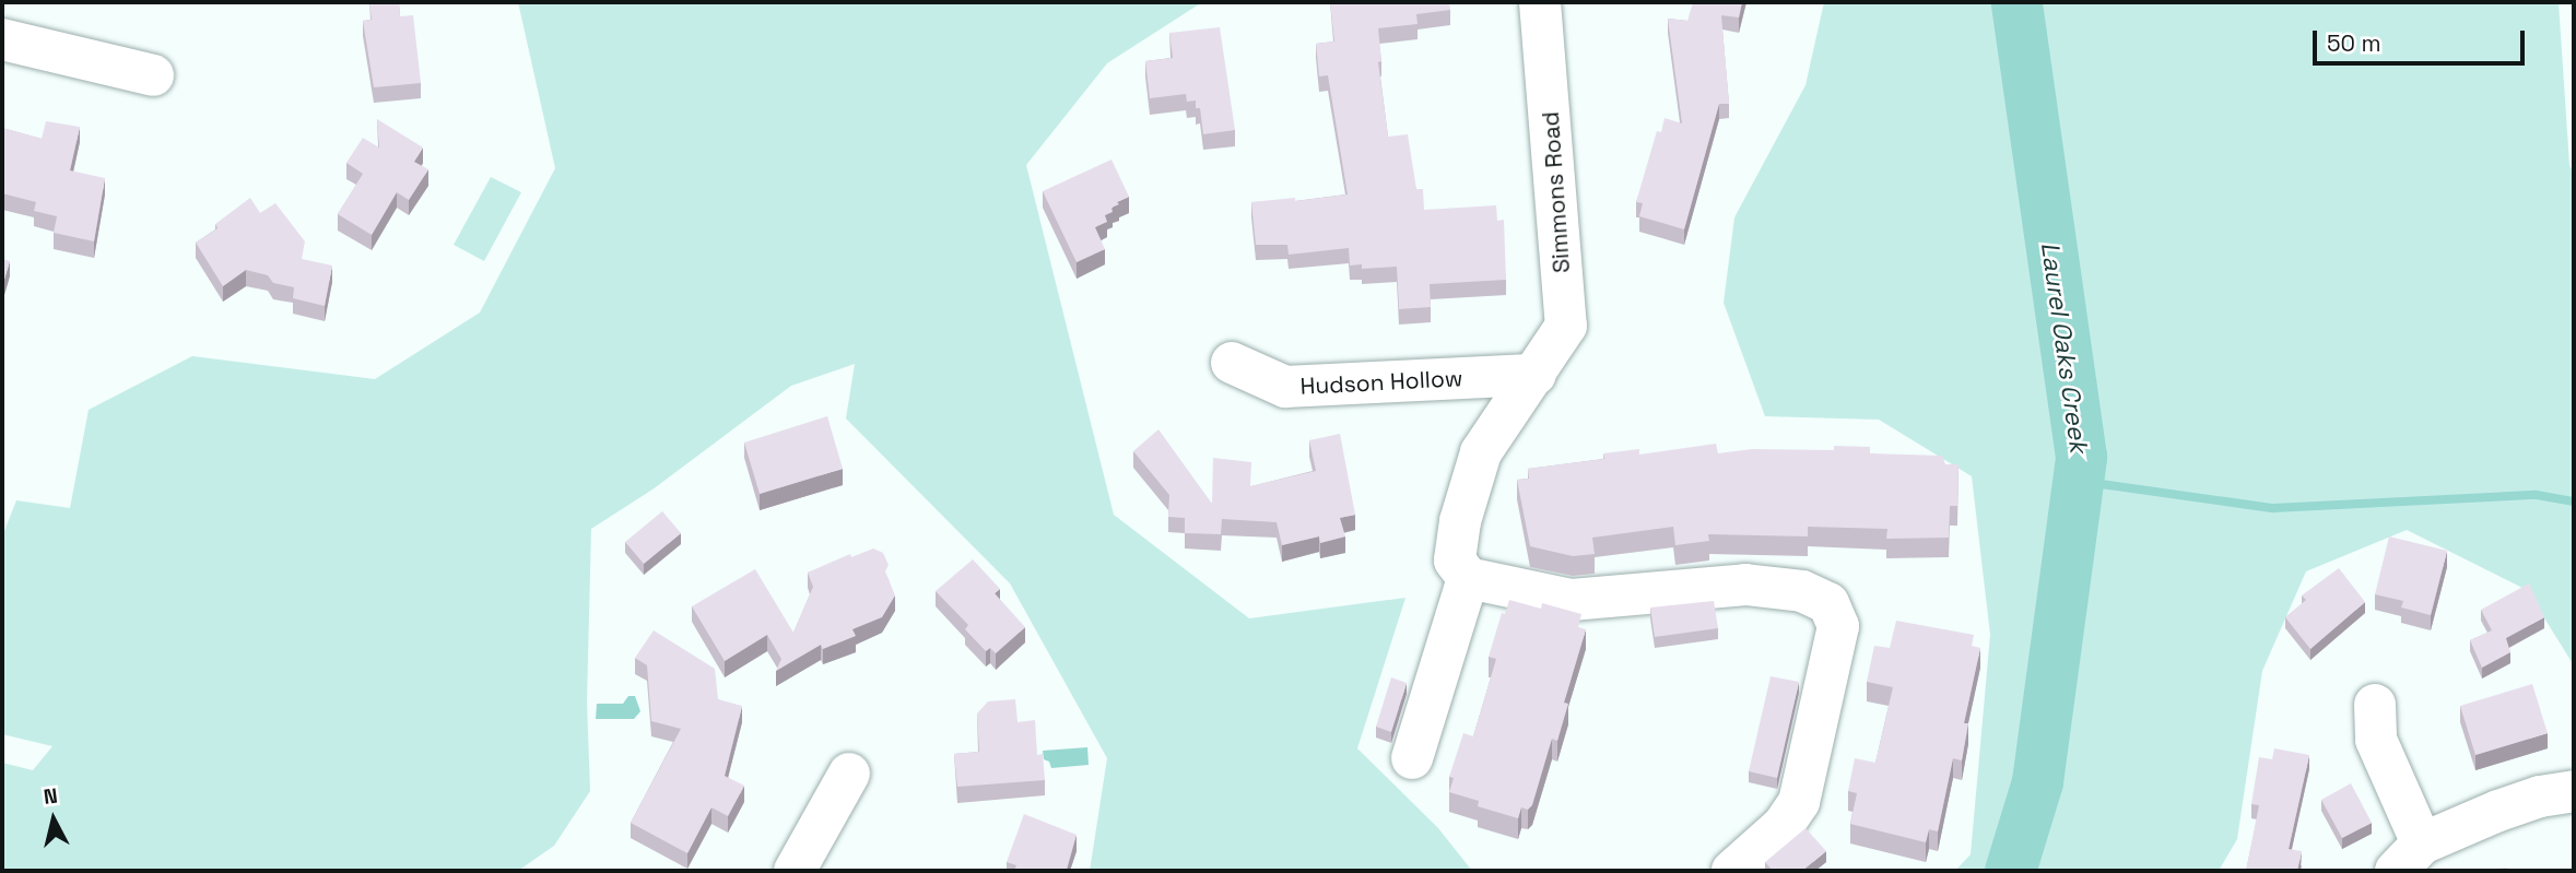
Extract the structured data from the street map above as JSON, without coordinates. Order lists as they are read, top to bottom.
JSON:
{
  "streets": {
    "street": ["Simmons Road", "Hudson Hollow"]
  },
  "crossings": [
    ["Simmons Road", "Hudson Hollow"]
  ],
  "water": ["Laurel Oaks Creek"],
  "scale_bar": "50 m",
  "north": "top"
}
